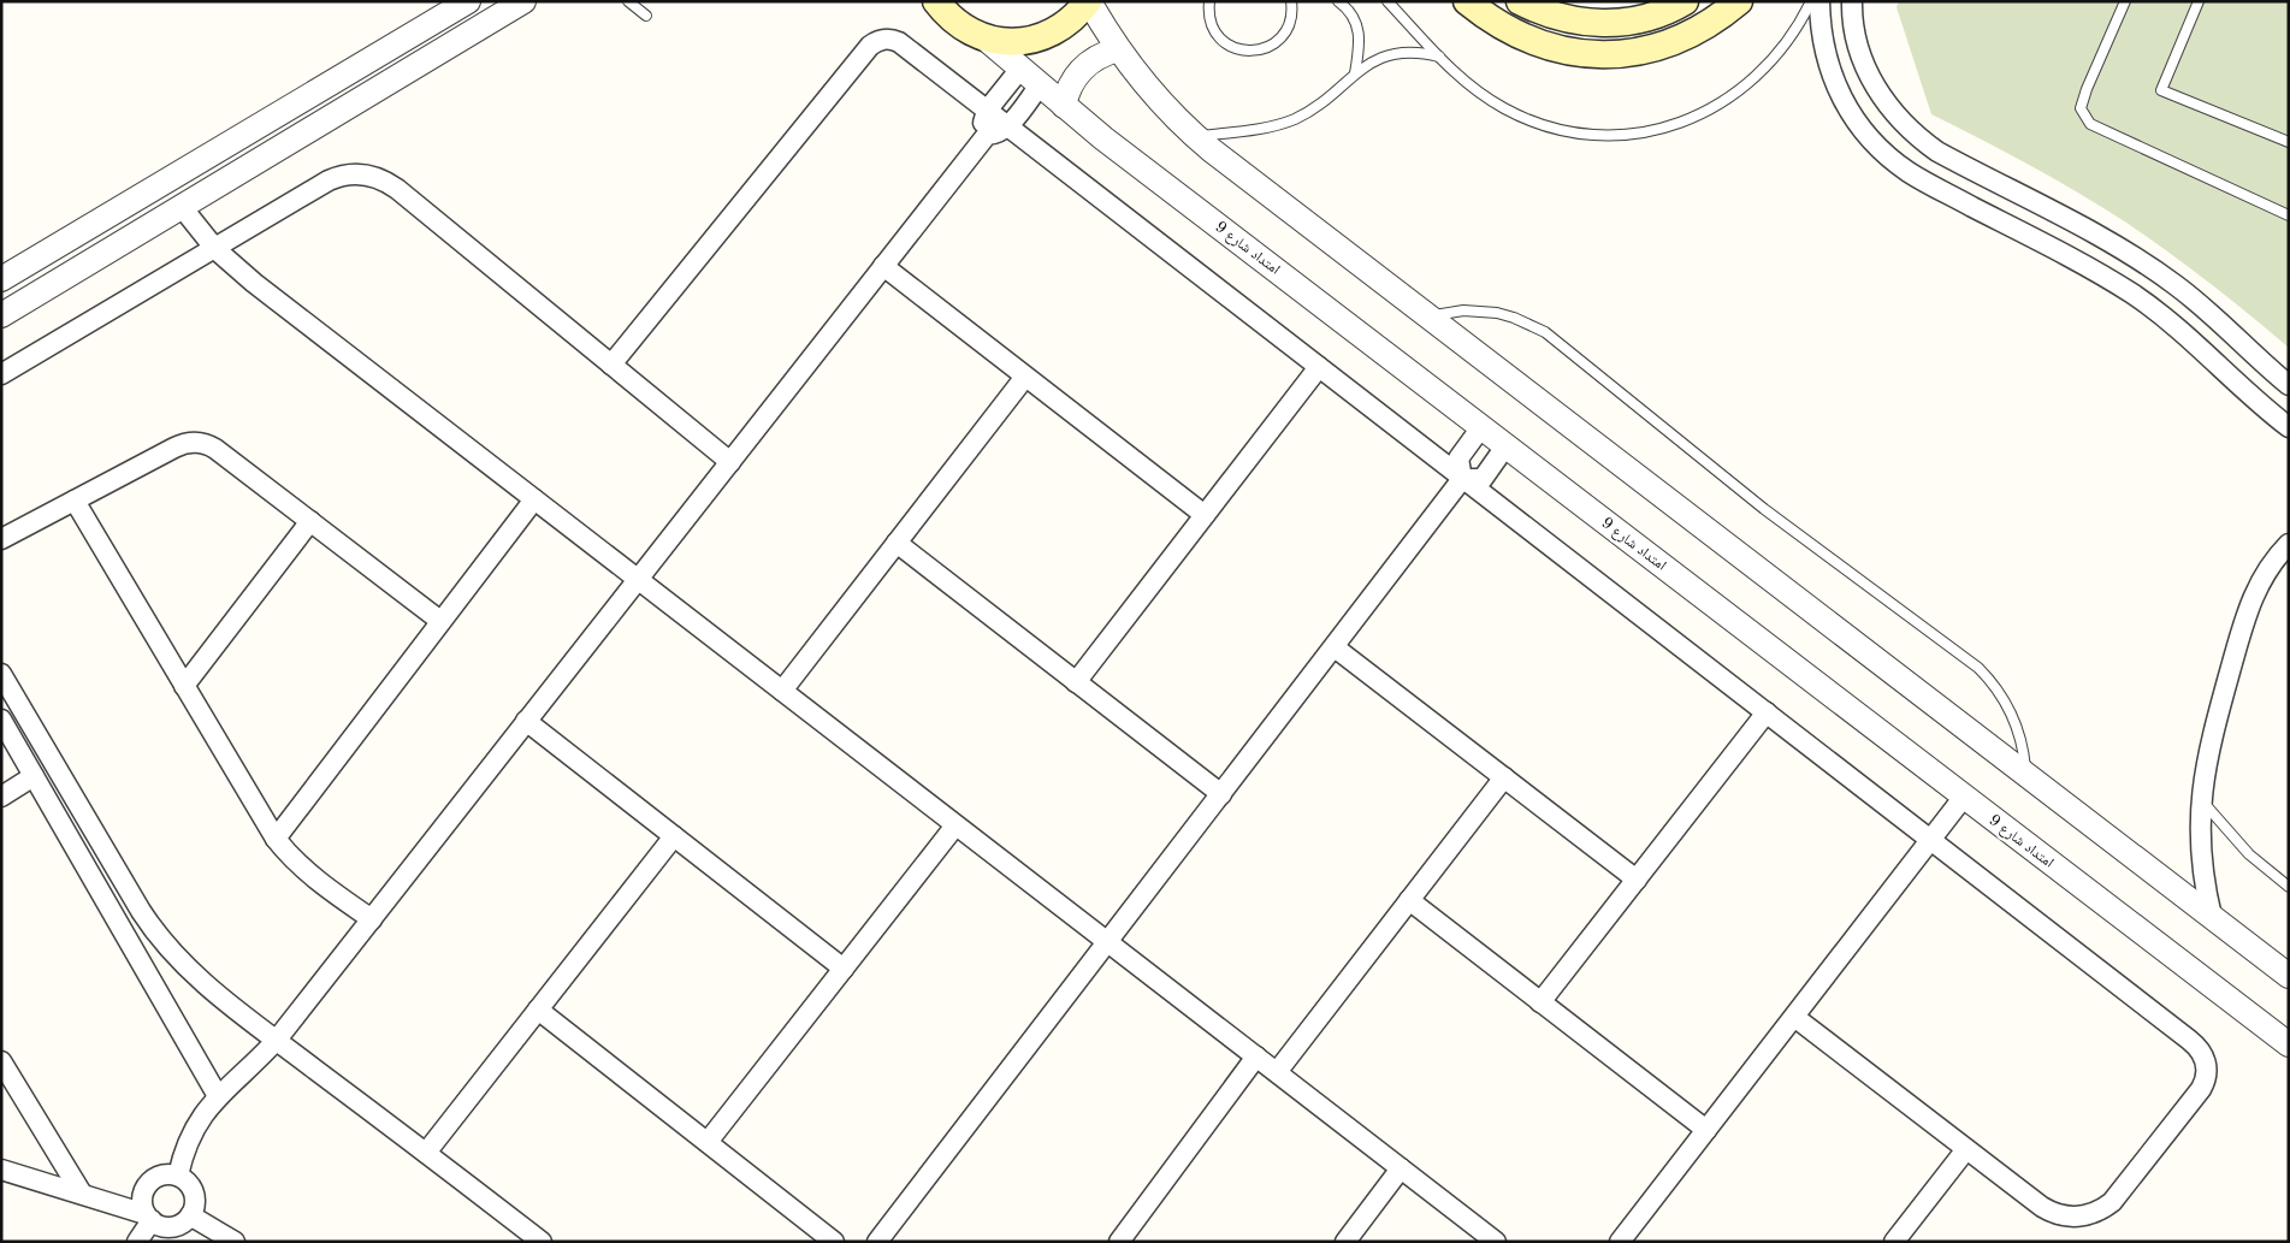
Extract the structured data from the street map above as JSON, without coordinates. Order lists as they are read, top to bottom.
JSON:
{
  "streets": {
    "street": ["امتداد شارع 9"]
  }
}
